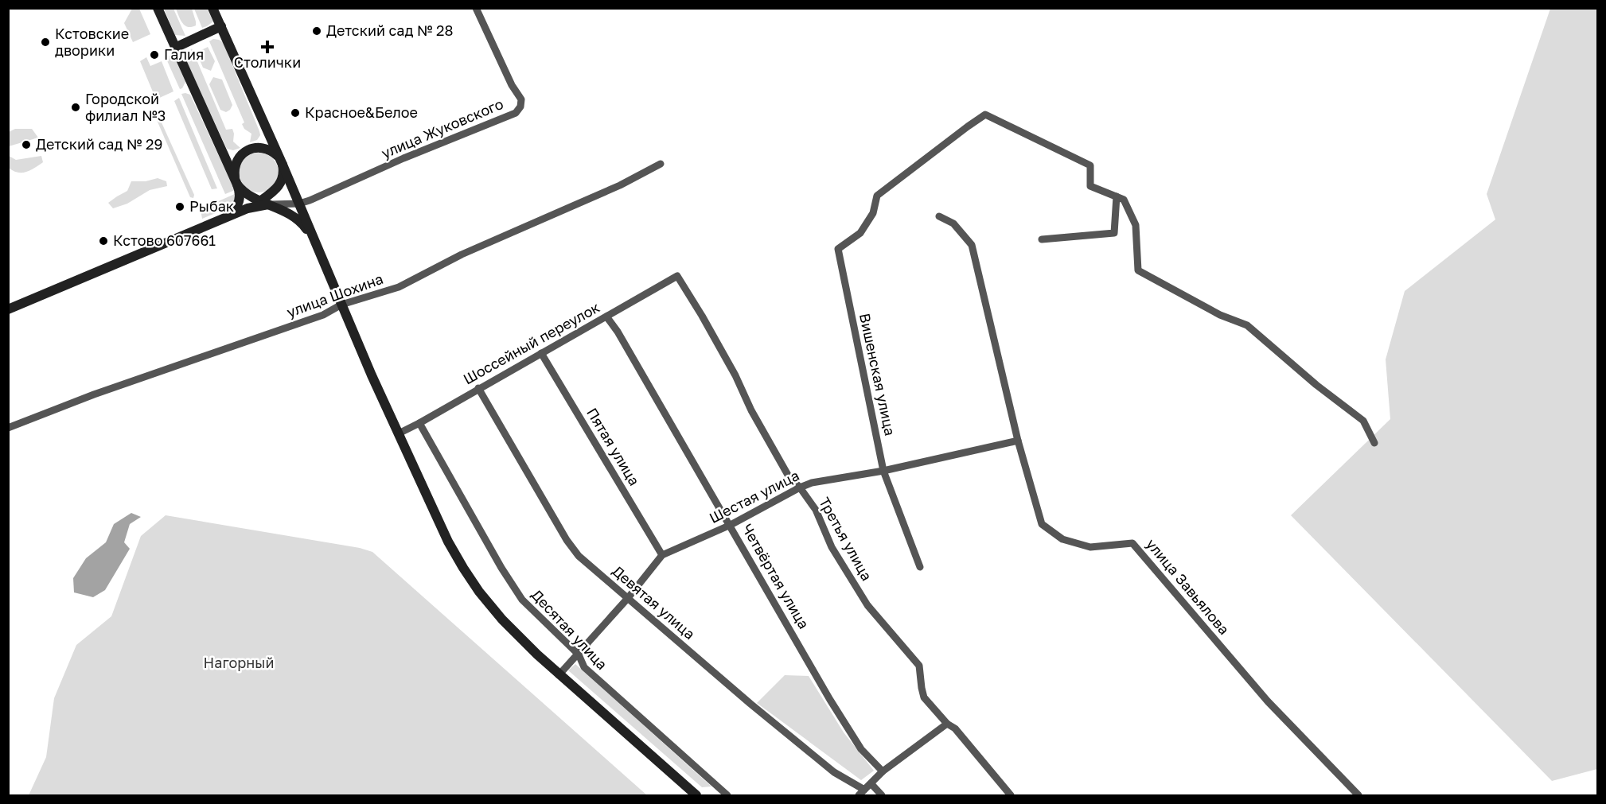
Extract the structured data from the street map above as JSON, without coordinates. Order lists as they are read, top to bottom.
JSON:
{
  "streets": {
    "street": [
      "улица Жуковского",
      "улица Шохина",
      "Шоссейный переулок",
      "Вишенская улица",
      "Пятая улица",
      "Шестая улица",
      "Третья улица",
      "Четвёртая улица",
      "улица Завьялова",
      "Девятая улица",
      "Десятая улица"
    ]
  },
  "crossings": [
    ["Шоссейный переулок", "Пятая улица"],
    ["Шоссейный переулок", "Третья улица"],
    ["Шоссейный переулок", "Четвёртая улица"],
    ["Шоссейный переулок", "Девятая улица"],
    ["Шоссейный переулок", "Десятая улица"],
    ["Вишенская улица", "Шестая улица"],
    ["Пятая улица", "Шестая улица"],
    ["Шестая улица", "Третья улица"],
    ["Шестая улица", "Четвёртая улица"],
    ["Шестая улица", "улица Завьялова"],
    ["Шестая улица", "Девятая улица"],
    ["Шестая улица", "Десятая улица"]
  ],
  "parks": ["Нагорный"],
  "places": {
    "other": [
      "Детский сад № 28",
      "Кстовские дворики",
      "Галия",
      "Городской филиал №3",
      "Красное&Белое",
      "Детский сад № 29",
      "Рыбак",
      "Кстово 607661"
    ],
    "health": ["Столички"]
  }
}
